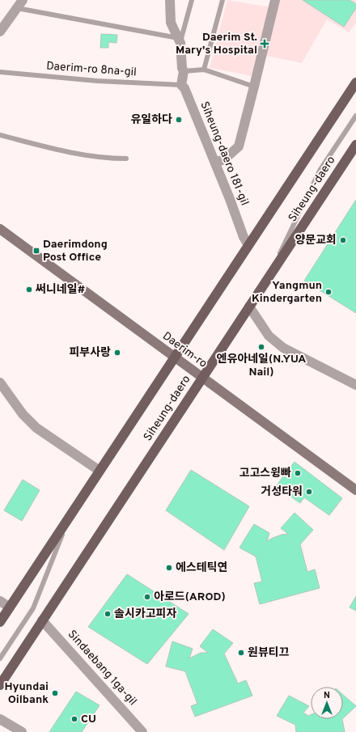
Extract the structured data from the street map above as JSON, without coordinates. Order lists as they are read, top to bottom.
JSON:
{
  "streets": {
    "main road": ["Siheung-daero", "Daerim-ro"],
    "street": ["Siheung-daero 181-gil", "Sindaebang 1ga-gil"],
    "lane": ["Daerim-ro 8na-gil"]
  },
  "crossings": [
    ["Daerim-ro 8na-gil", "Siheung-daero 181-gil"],
    ["Siheung-daero 181-gil", "Siheung-daero"],
    ["Siheung-daero", "Daerim-ro"],
    ["Siheung-daero", "Sindaebang 1ga-gil"]
  ],
  "places": {
    "health": ["Daerim St. Mary's Hospital"],
    "other": [
      "유일하다",
      "양문교회",
      "써니네일#",
      "Yangmun Kindergarten",
      "엔유아네일(N.YUA Nail)",
      "피부사랑",
      "고고스윙빠",
      "거성타워",
      "에스테틱연",
      "아로드(AROD)",
      "솔시카고피자",
      "원뷰티끄",
      "Hyundai Oilbank",
      "CU"
    ],
    "transit": ["Daerimdong Post Office"]
  },
  "north": "top"
}
